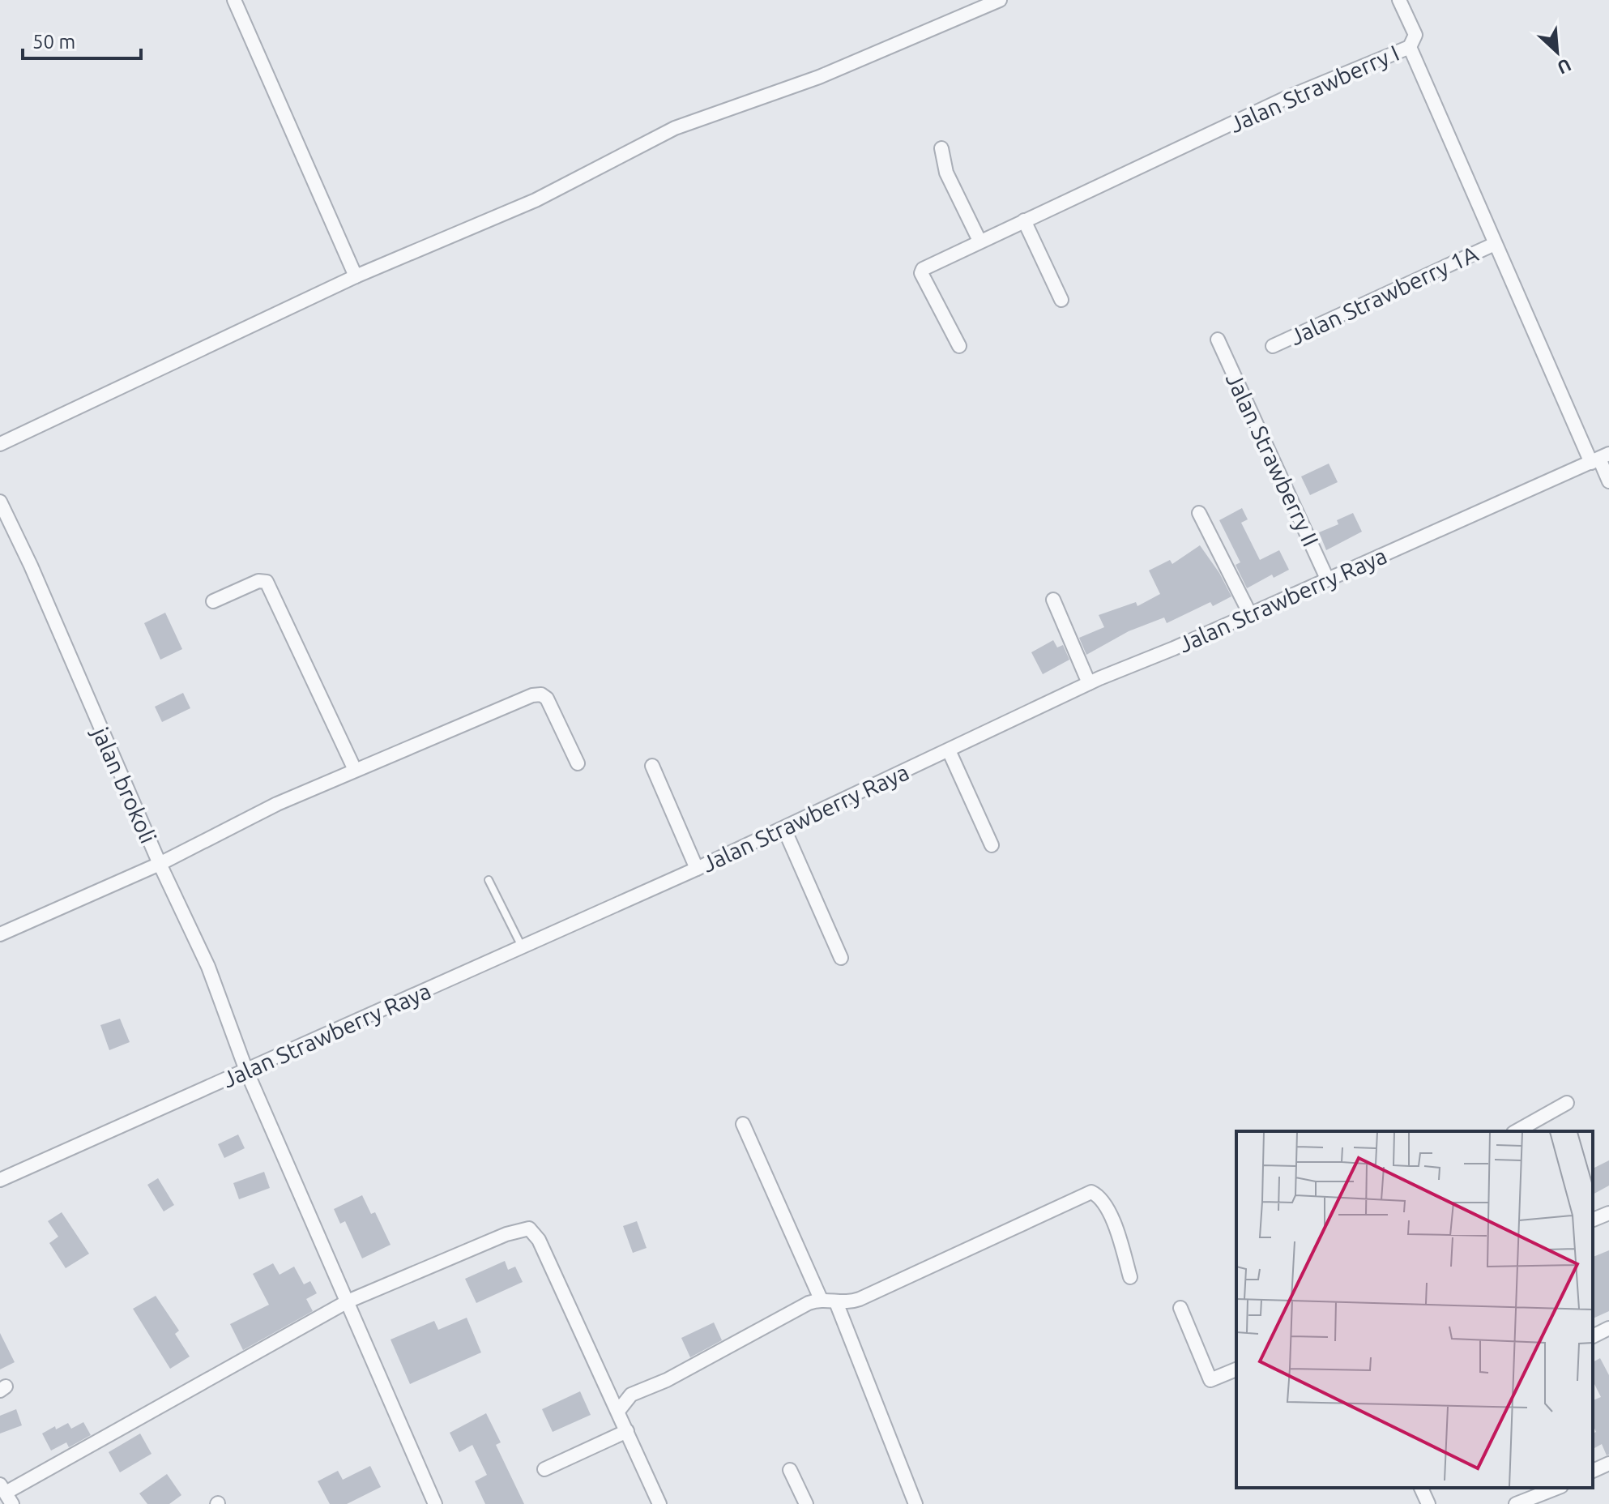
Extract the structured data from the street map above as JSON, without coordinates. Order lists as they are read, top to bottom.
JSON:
{
  "streets": {
    "street": [
      "Jalan Strawberry I",
      "Jalan Strawberry 1A",
      "Jalan Strawberry II",
      "Jalan Strawberry Raya",
      "jalan brokoli"
    ]
  },
  "crossings": [
    ["Jalan Strawberry I", "Jalan Strawberry 1A"],
    ["Jalan Strawberry I", "Jalan Strawberry Raya"],
    ["Jalan Strawberry II", "Jalan Strawberry Raya"],
    ["Jalan Strawberry Raya", "jalan brokoli"]
  ],
  "scale_bar": "50 m",
  "north": "bottom right"
}
